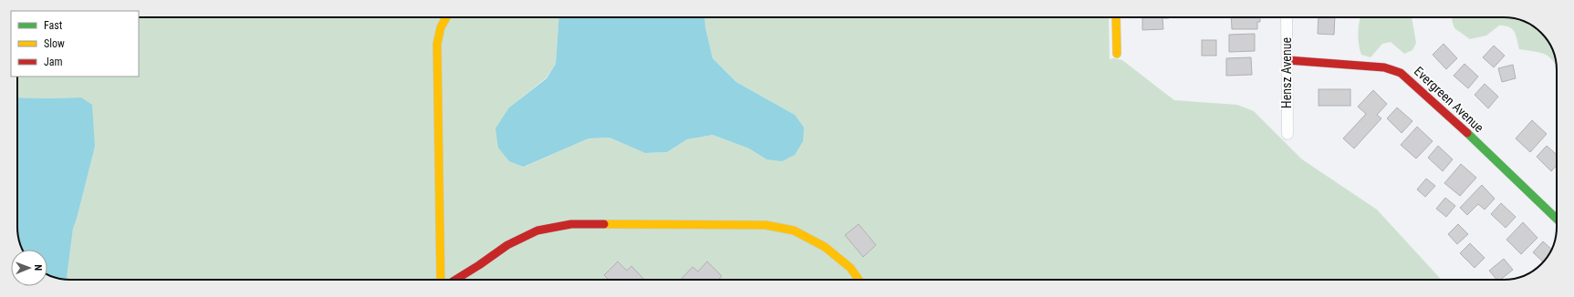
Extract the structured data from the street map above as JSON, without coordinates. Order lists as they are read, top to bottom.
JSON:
{
  "streets": {
    "street": ["Hensz Avenue", "Evergreen Avenue"]
  },
  "crossings": [
    ["Hensz Avenue", "Evergreen Avenue"]
  ],
  "legend": ["Fast", "Slow", "Jam"],
  "north": "right"
}
